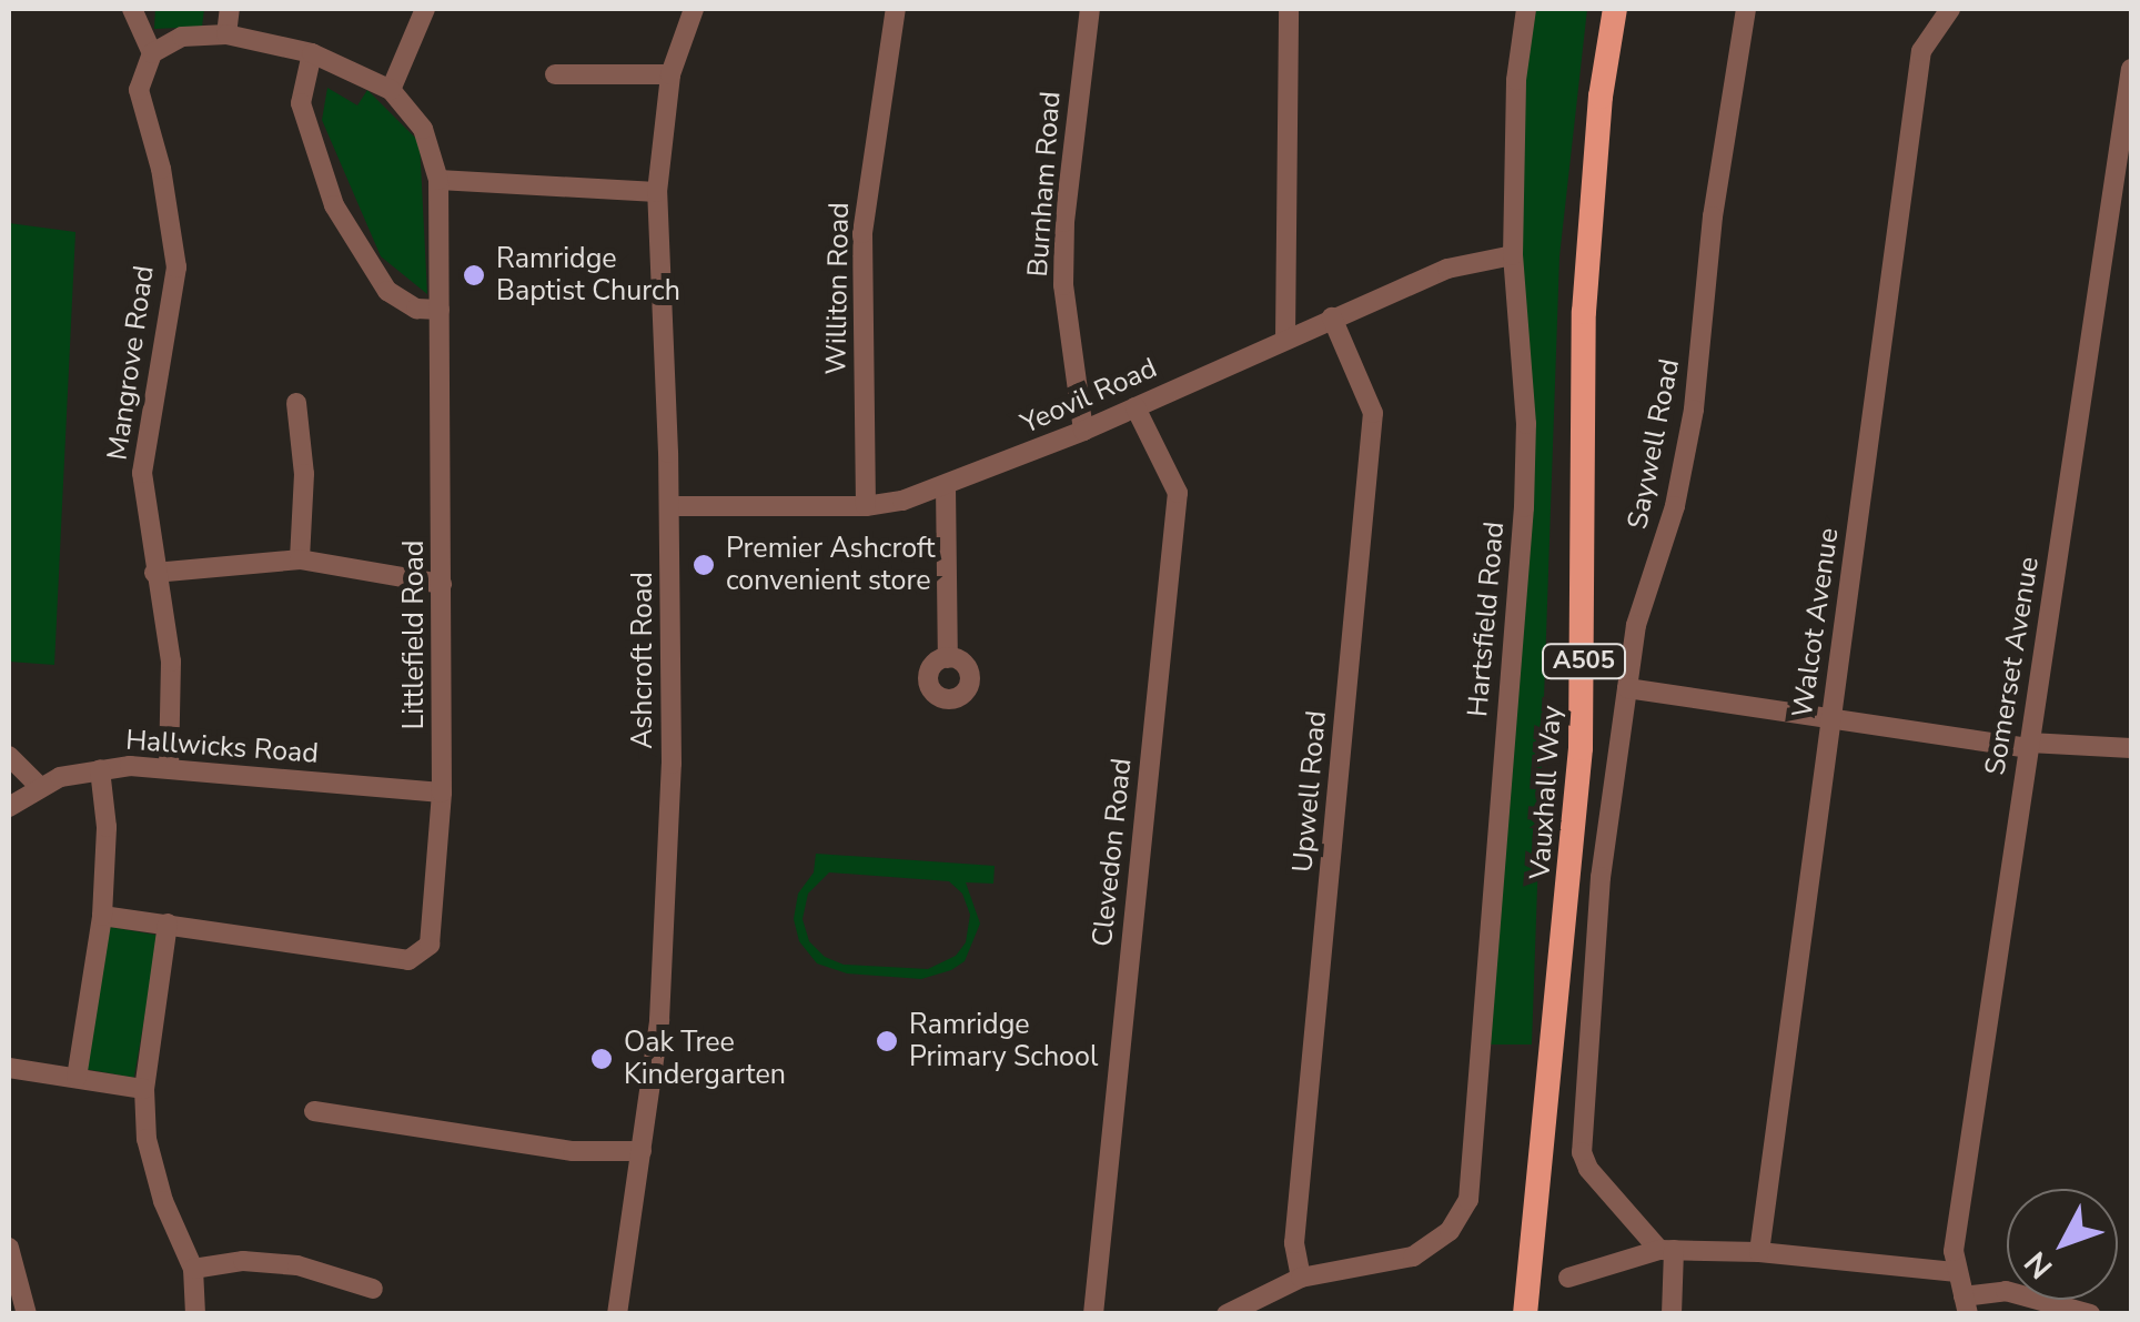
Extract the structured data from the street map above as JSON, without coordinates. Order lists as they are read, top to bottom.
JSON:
{
  "streets": {
    "main road": ["A505", "Vauxhall Way"],
    "street": [
      "Burnham Road",
      "Williton Road",
      "Mangrove Road",
      "Yeovil Road",
      "Saywell Road",
      "Hartsfield Road",
      "Walcot Avenue",
      "Littlefield Road",
      "Ashcroft Road",
      "Somerset Avenue",
      "Hallwicks Road",
      "Upwell Road",
      "Clevedon Road"
    ]
  },
  "crossings": [
    ["Burnham Road", "Yeovil Road"],
    ["Williton Road", "Yeovil Road"],
    ["Mangrove Road", "Hallwicks Road"],
    ["Yeovil Road", "Hartsfield Road"],
    ["Yeovil Road", "Ashcroft Road"],
    ["Yeovil Road", "Upwell Road"],
    ["Yeovil Road", "Clevedon Road"],
    ["Hartsfield Road", "Upwell Road"],
    ["Littlefield Road", "Hallwicks Road"]
  ],
  "places": [
    "Ramridge Baptist Church",
    "Premier Ashcroft convenient store",
    "Ramridge Primary School",
    "Oak Tree Kindergarten"
  ],
  "north": "bottom left"
}
